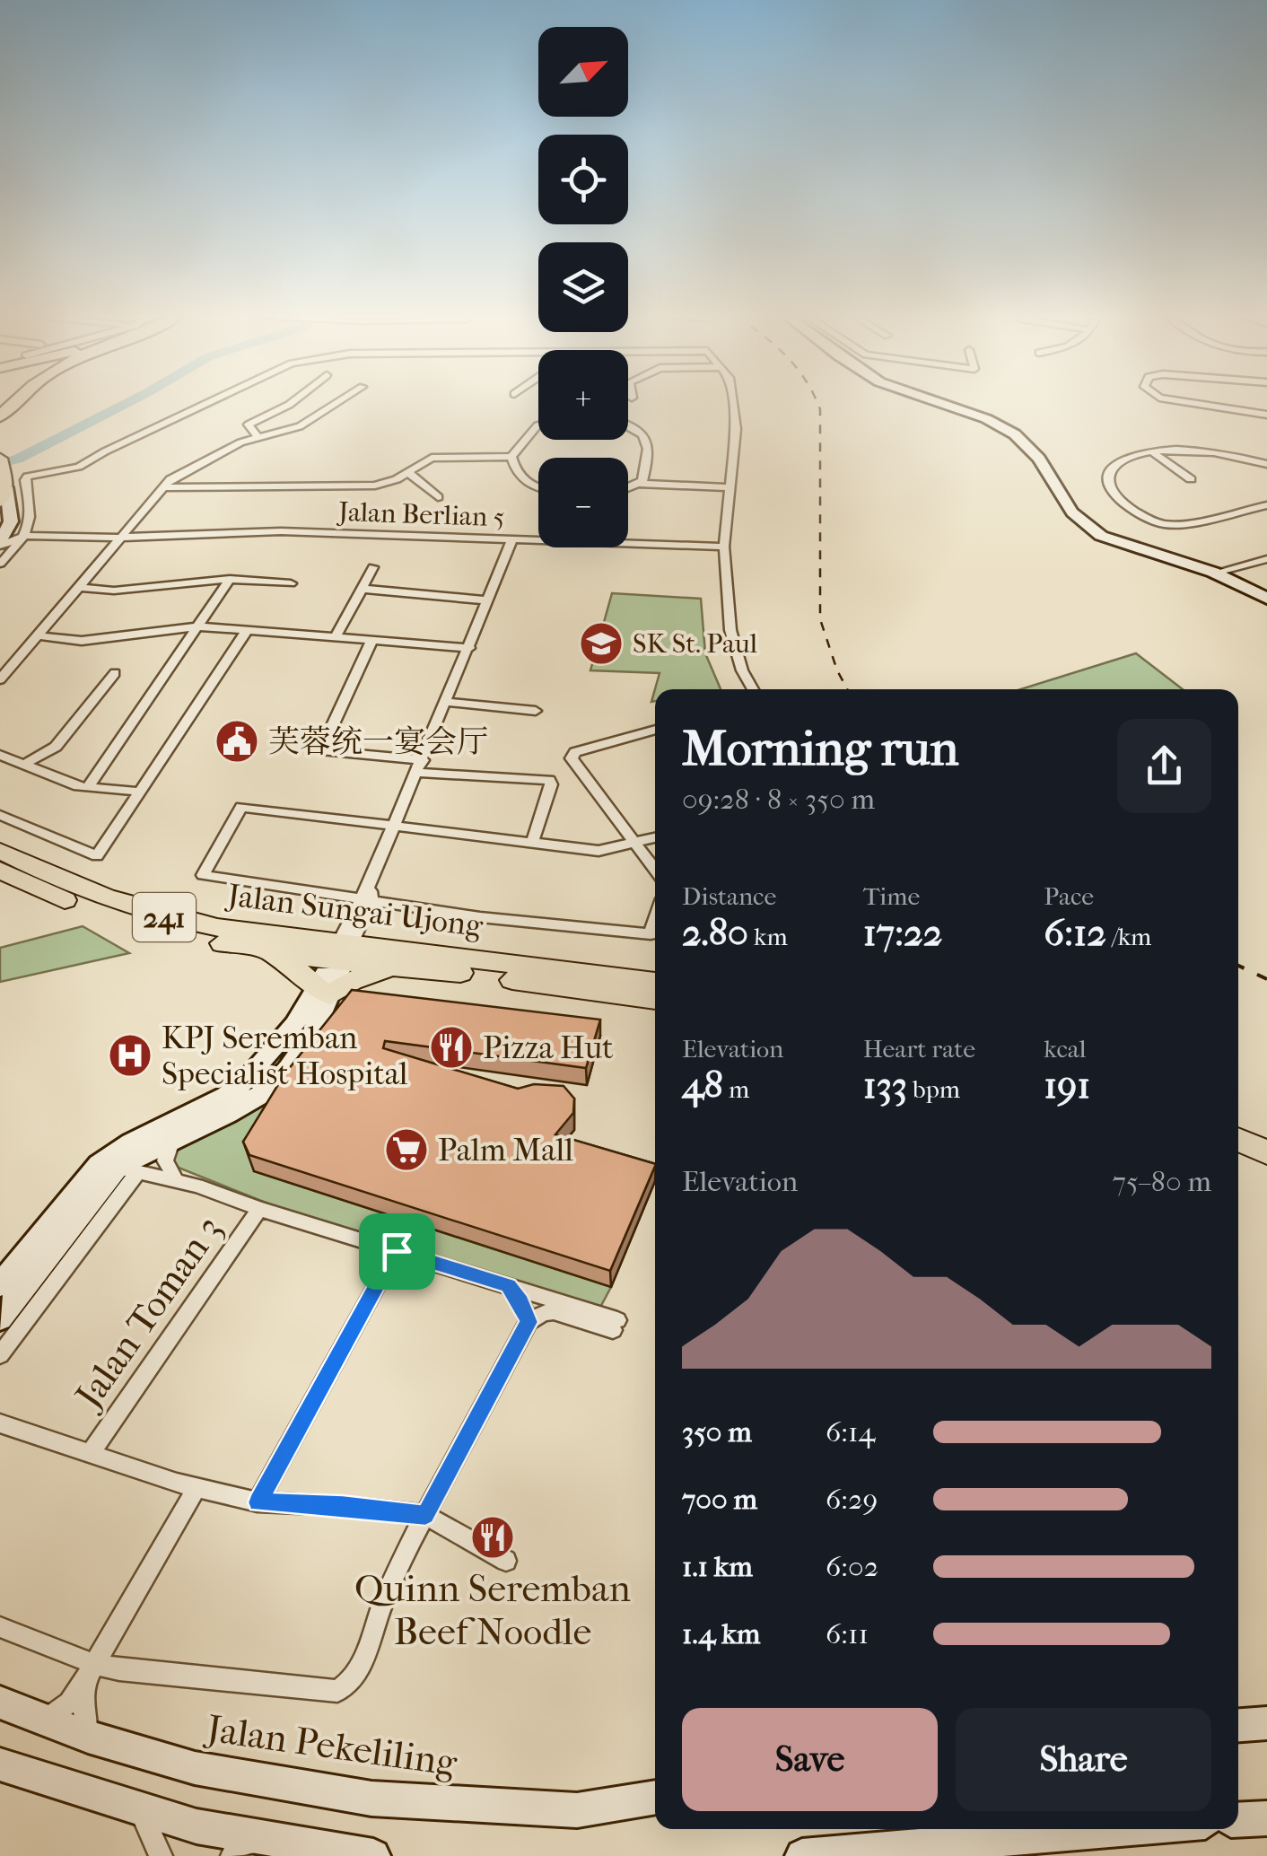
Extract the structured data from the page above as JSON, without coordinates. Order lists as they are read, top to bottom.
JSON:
{
  "streets": {
    "highway": ["Jalan Sungai Ujong", "241"],
    "street": ["Jalan Berlian 5", "Jalan Toman 3", "Jalan Pekeliling"]
  },
  "places": {
    "school or university": ["SK St. Paul"],
    "public building": ["芙蓉统一宴会厅"],
    "restaurant": ["Pizza Hut", "Quinn Seremban Beef Noodle"],
    "hospital": ["KPJ Seremban Specialist Hospital"],
    "supermarket": ["Palm Mall"]
  },
  "north": "top right",
  "page": {
    "map_buttons": ["+", "−"],
    "heading": ["Morning run", "09:28 · 8 × 350 m"],
    "stats": [
      ["Distance", "2.80 km"],
      ["Time", "17:22"],
      ["Pace", "6:12 /km"],
      ["Elevation", "48 m"],
      ["Heart rate", "133 bpm"],
      ["kcal", "191"]
    ],
    "chart": ["Elevation", "75–80 m"],
    "list": [
      {
        "name": "350 m",
        "note": "6:14"
      },
      {
        "name": "700 m",
        "note": "6:29"
      },
      {
        "name": "1.1 km",
        "note": "6:02"
      },
      {
        "name": "1.4 km",
        "note": "6:11"
      }
    ],
    "buttons": ["Save", "Share"]
  }
}
